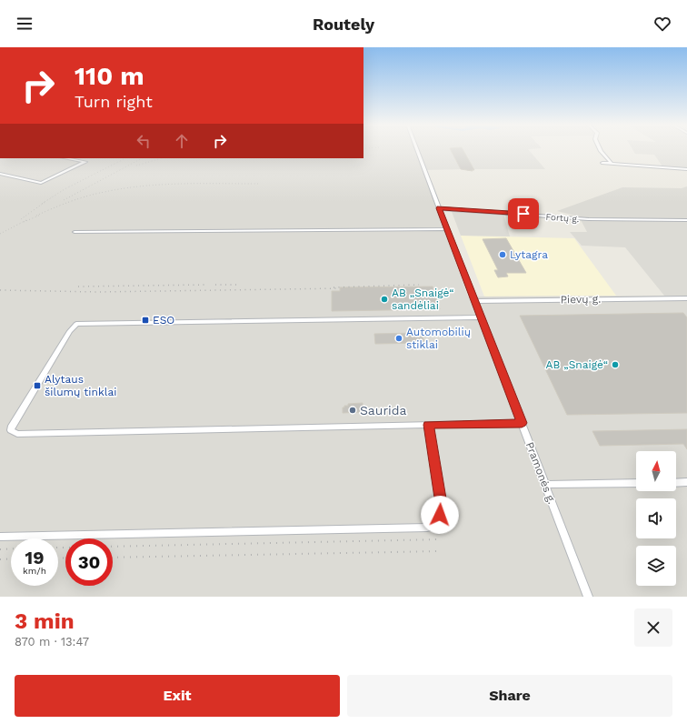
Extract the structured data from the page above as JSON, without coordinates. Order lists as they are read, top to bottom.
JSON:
{
  "streets": {
    "street": ["Fortų g.", "Pievų g.", "Pramonės g."]
  },
  "crossings": [
    ["Fortų g.", "Pramonės g."],
    ["Pievų g.", "Pramonės g."]
  ],
  "places": {
    "other": [
      "Lytagra",
      "AB „Snaigė“ sandėliai",
      "Automobilių stiklai",
      "AB „Snaigė“",
      "Saurida"
    ],
    "transit": ["ESO", "Alytaus šilumų tinklai"]
  },
  "north": "top",
  "page": {
    "header": "Routely",
    "turn": ["110 m", "Turn right"],
    "speed": "19 km/h",
    "limit": "30",
    "heading": ["3 min", "870 m · 13:47"],
    "buttons": ["Exit", "Share"]
  }
}
